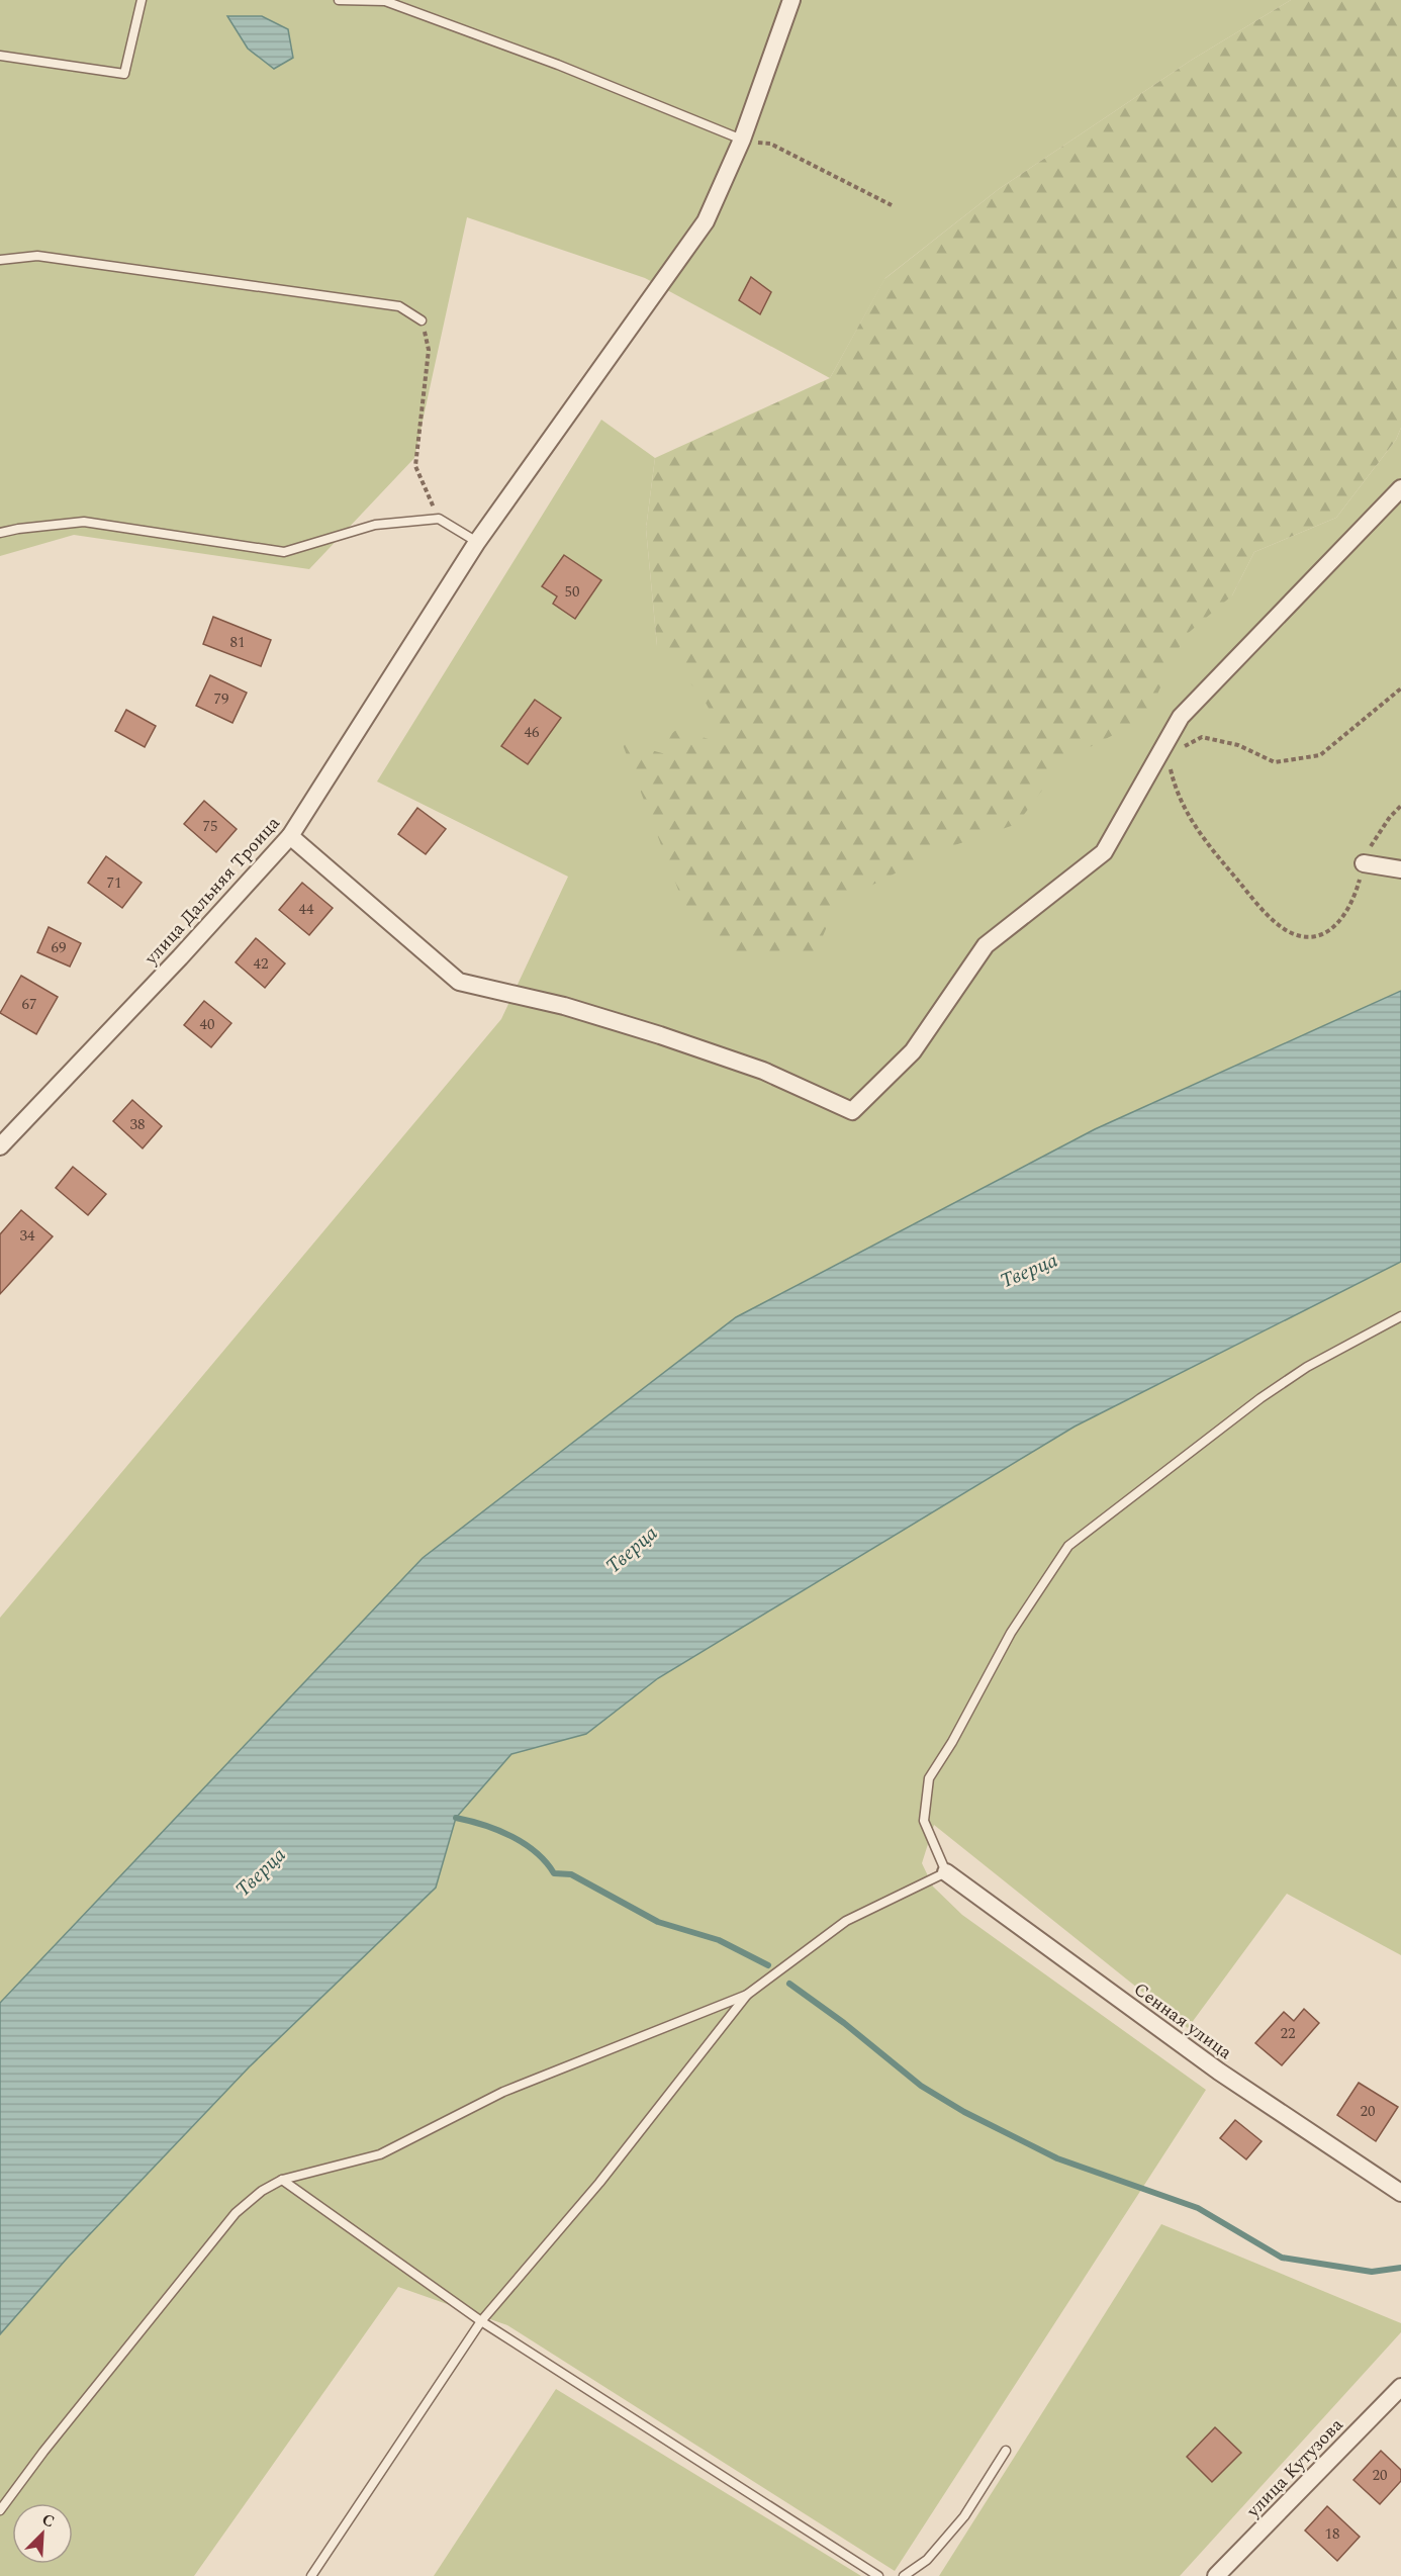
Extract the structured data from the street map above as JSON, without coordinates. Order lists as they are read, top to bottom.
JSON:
{
  "streets": {
    "street": ["улица Дальняя Троица", "Сенная улица", "улица Кутузова"]
  },
  "water": ["Тверца"],
  "house_numbers": [
    "50",
    "81",
    "79",
    "46",
    "75",
    "71",
    "44",
    "69",
    "42",
    "67",
    "40",
    "38",
    "34",
    "22",
    "20",
    "20",
    "18"
  ],
  "north": "top right"
}
